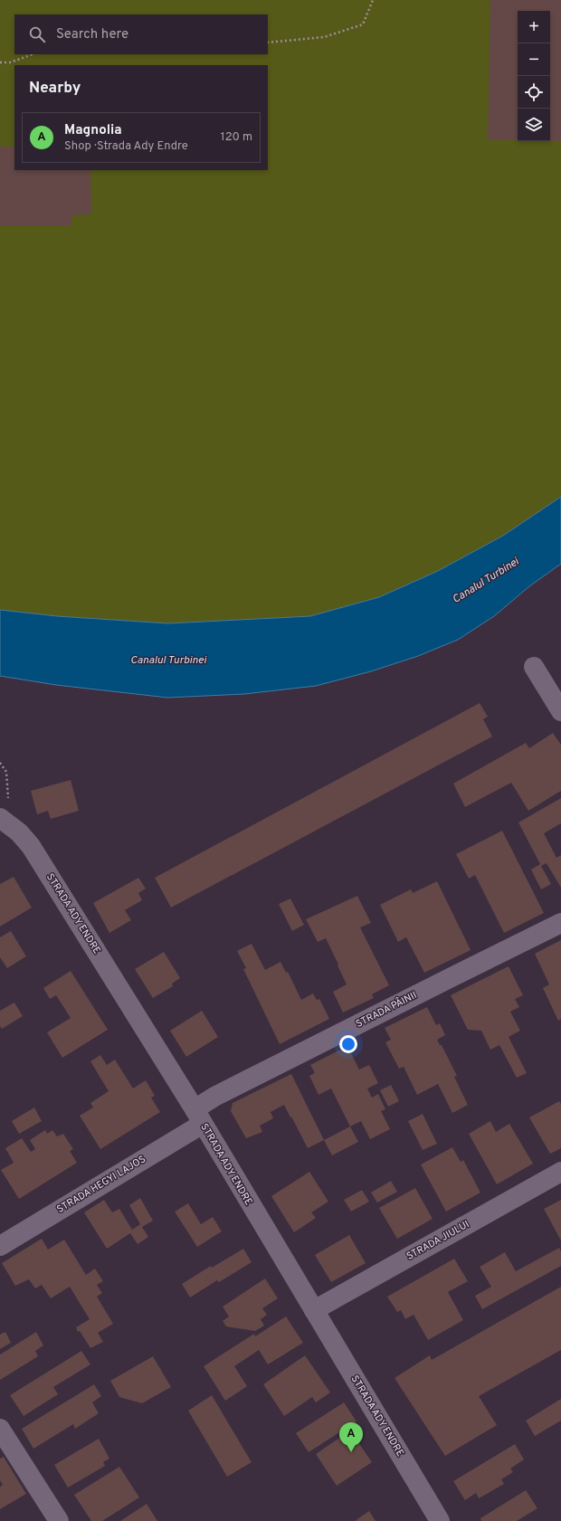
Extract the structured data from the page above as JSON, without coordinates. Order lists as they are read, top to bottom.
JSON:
{
  "streets": {
    "street": [
      "STRADA ADY ENDRE",
      "STRADA PÂINII",
      "STRADA HEGYI LAJOS",
      "STRADA JIULUI"
    ]
  },
  "crossings": [
    ["STRADA ADY ENDRE", "STRADA PÂINII"],
    ["STRADA ADY ENDRE", "STRADA HEGYI LAJOS"],
    ["STRADA ADY ENDRE", "STRADA JIULUI"],
    ["STRADA PÂINII", "STRADA HEGYI LAJOS"]
  ],
  "water": ["Canalul Turbinei"],
  "page": {
    "map_buttons": ["+", "−"],
    "search": "Search here",
    "heading": "Nearby",
    "list": [
      {
        "mark": "A",
        "name": "Magnolia",
        "note": "Shop · Strada Ady Endre",
        "value": "120 m"
      }
    ],
    "pins": "A"
  }
}
